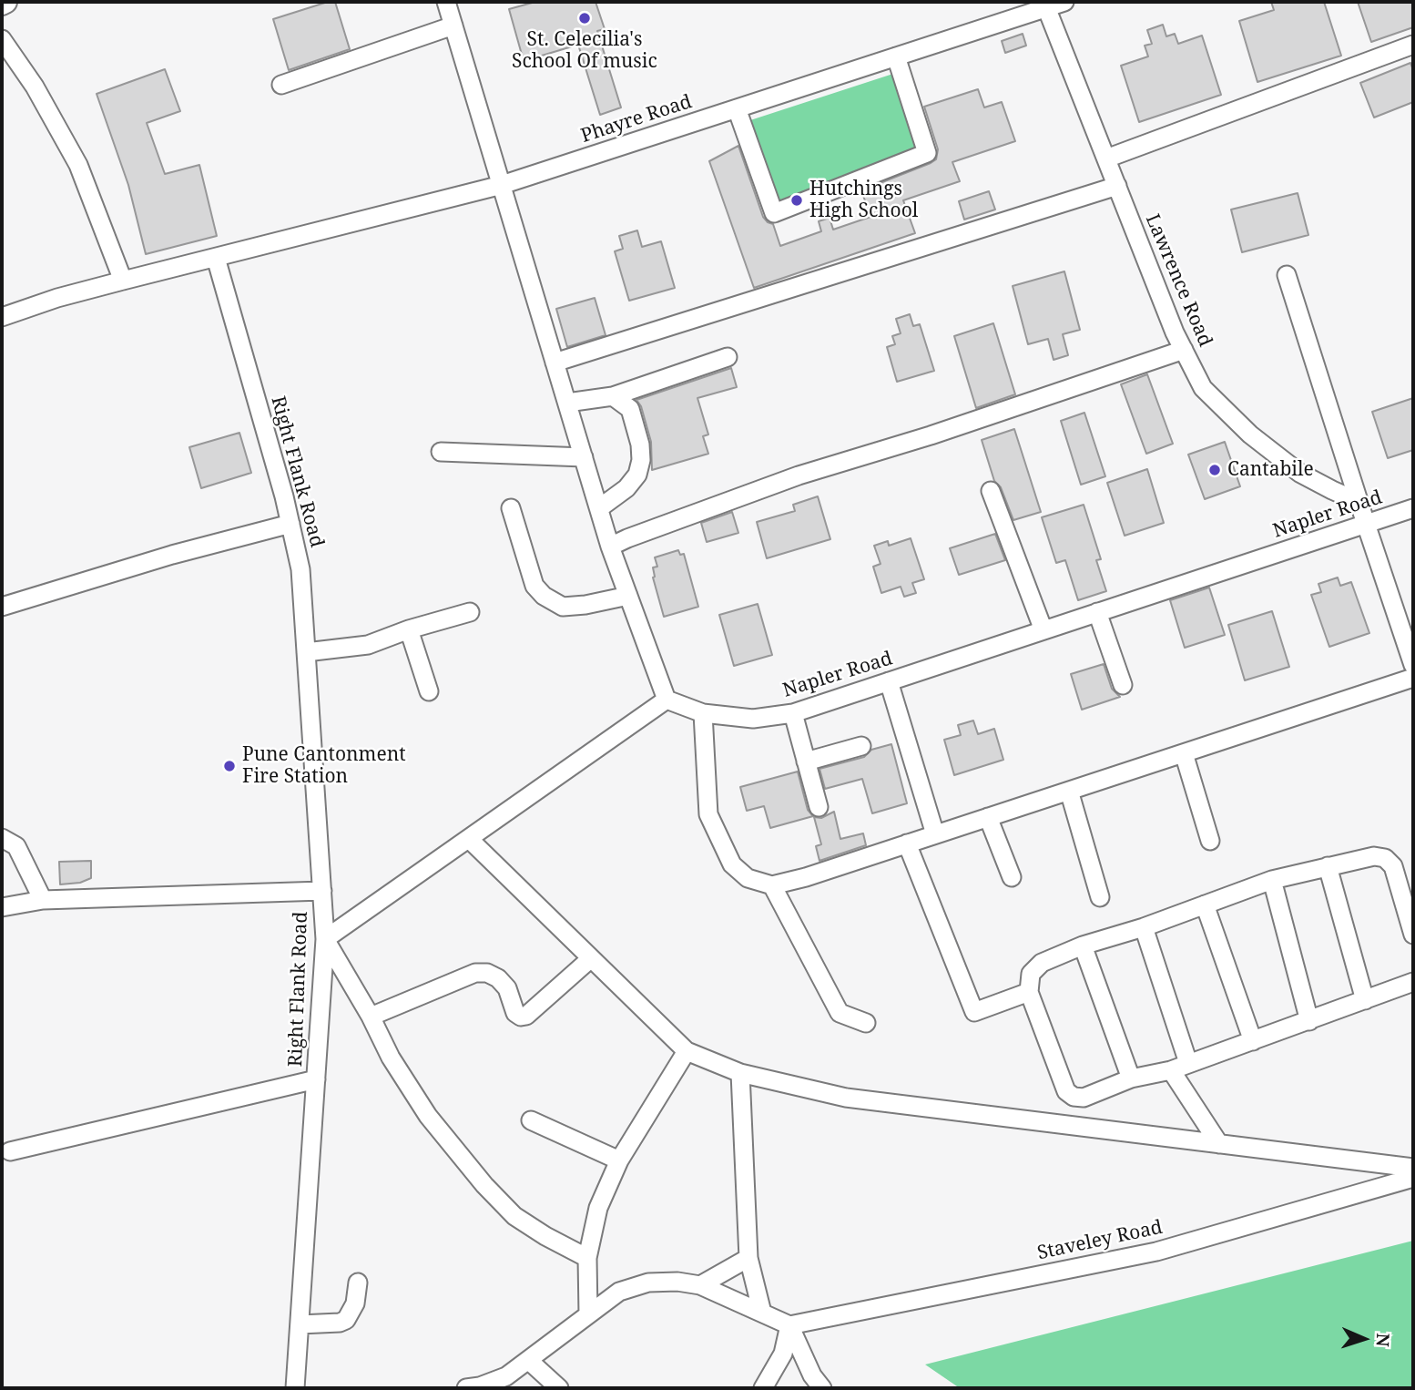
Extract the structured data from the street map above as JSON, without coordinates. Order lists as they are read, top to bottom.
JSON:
{
  "streets": {
    "street": [
      "Phayre Road",
      "Lawrence Road",
      "Right Flank Road",
      "Napler Road",
      "Staveley Road"
    ]
  },
  "crossings": [
    ["Phayre Road", "Lawrence Road"],
    ["Phayre Road", "Right Flank Road"]
  ],
  "places": [
    "St. Celecilia's School Of music",
    "Hutchings High School",
    "Cantabile",
    "Pune Cantonment Fire Station"
  ],
  "north": "right"
}
